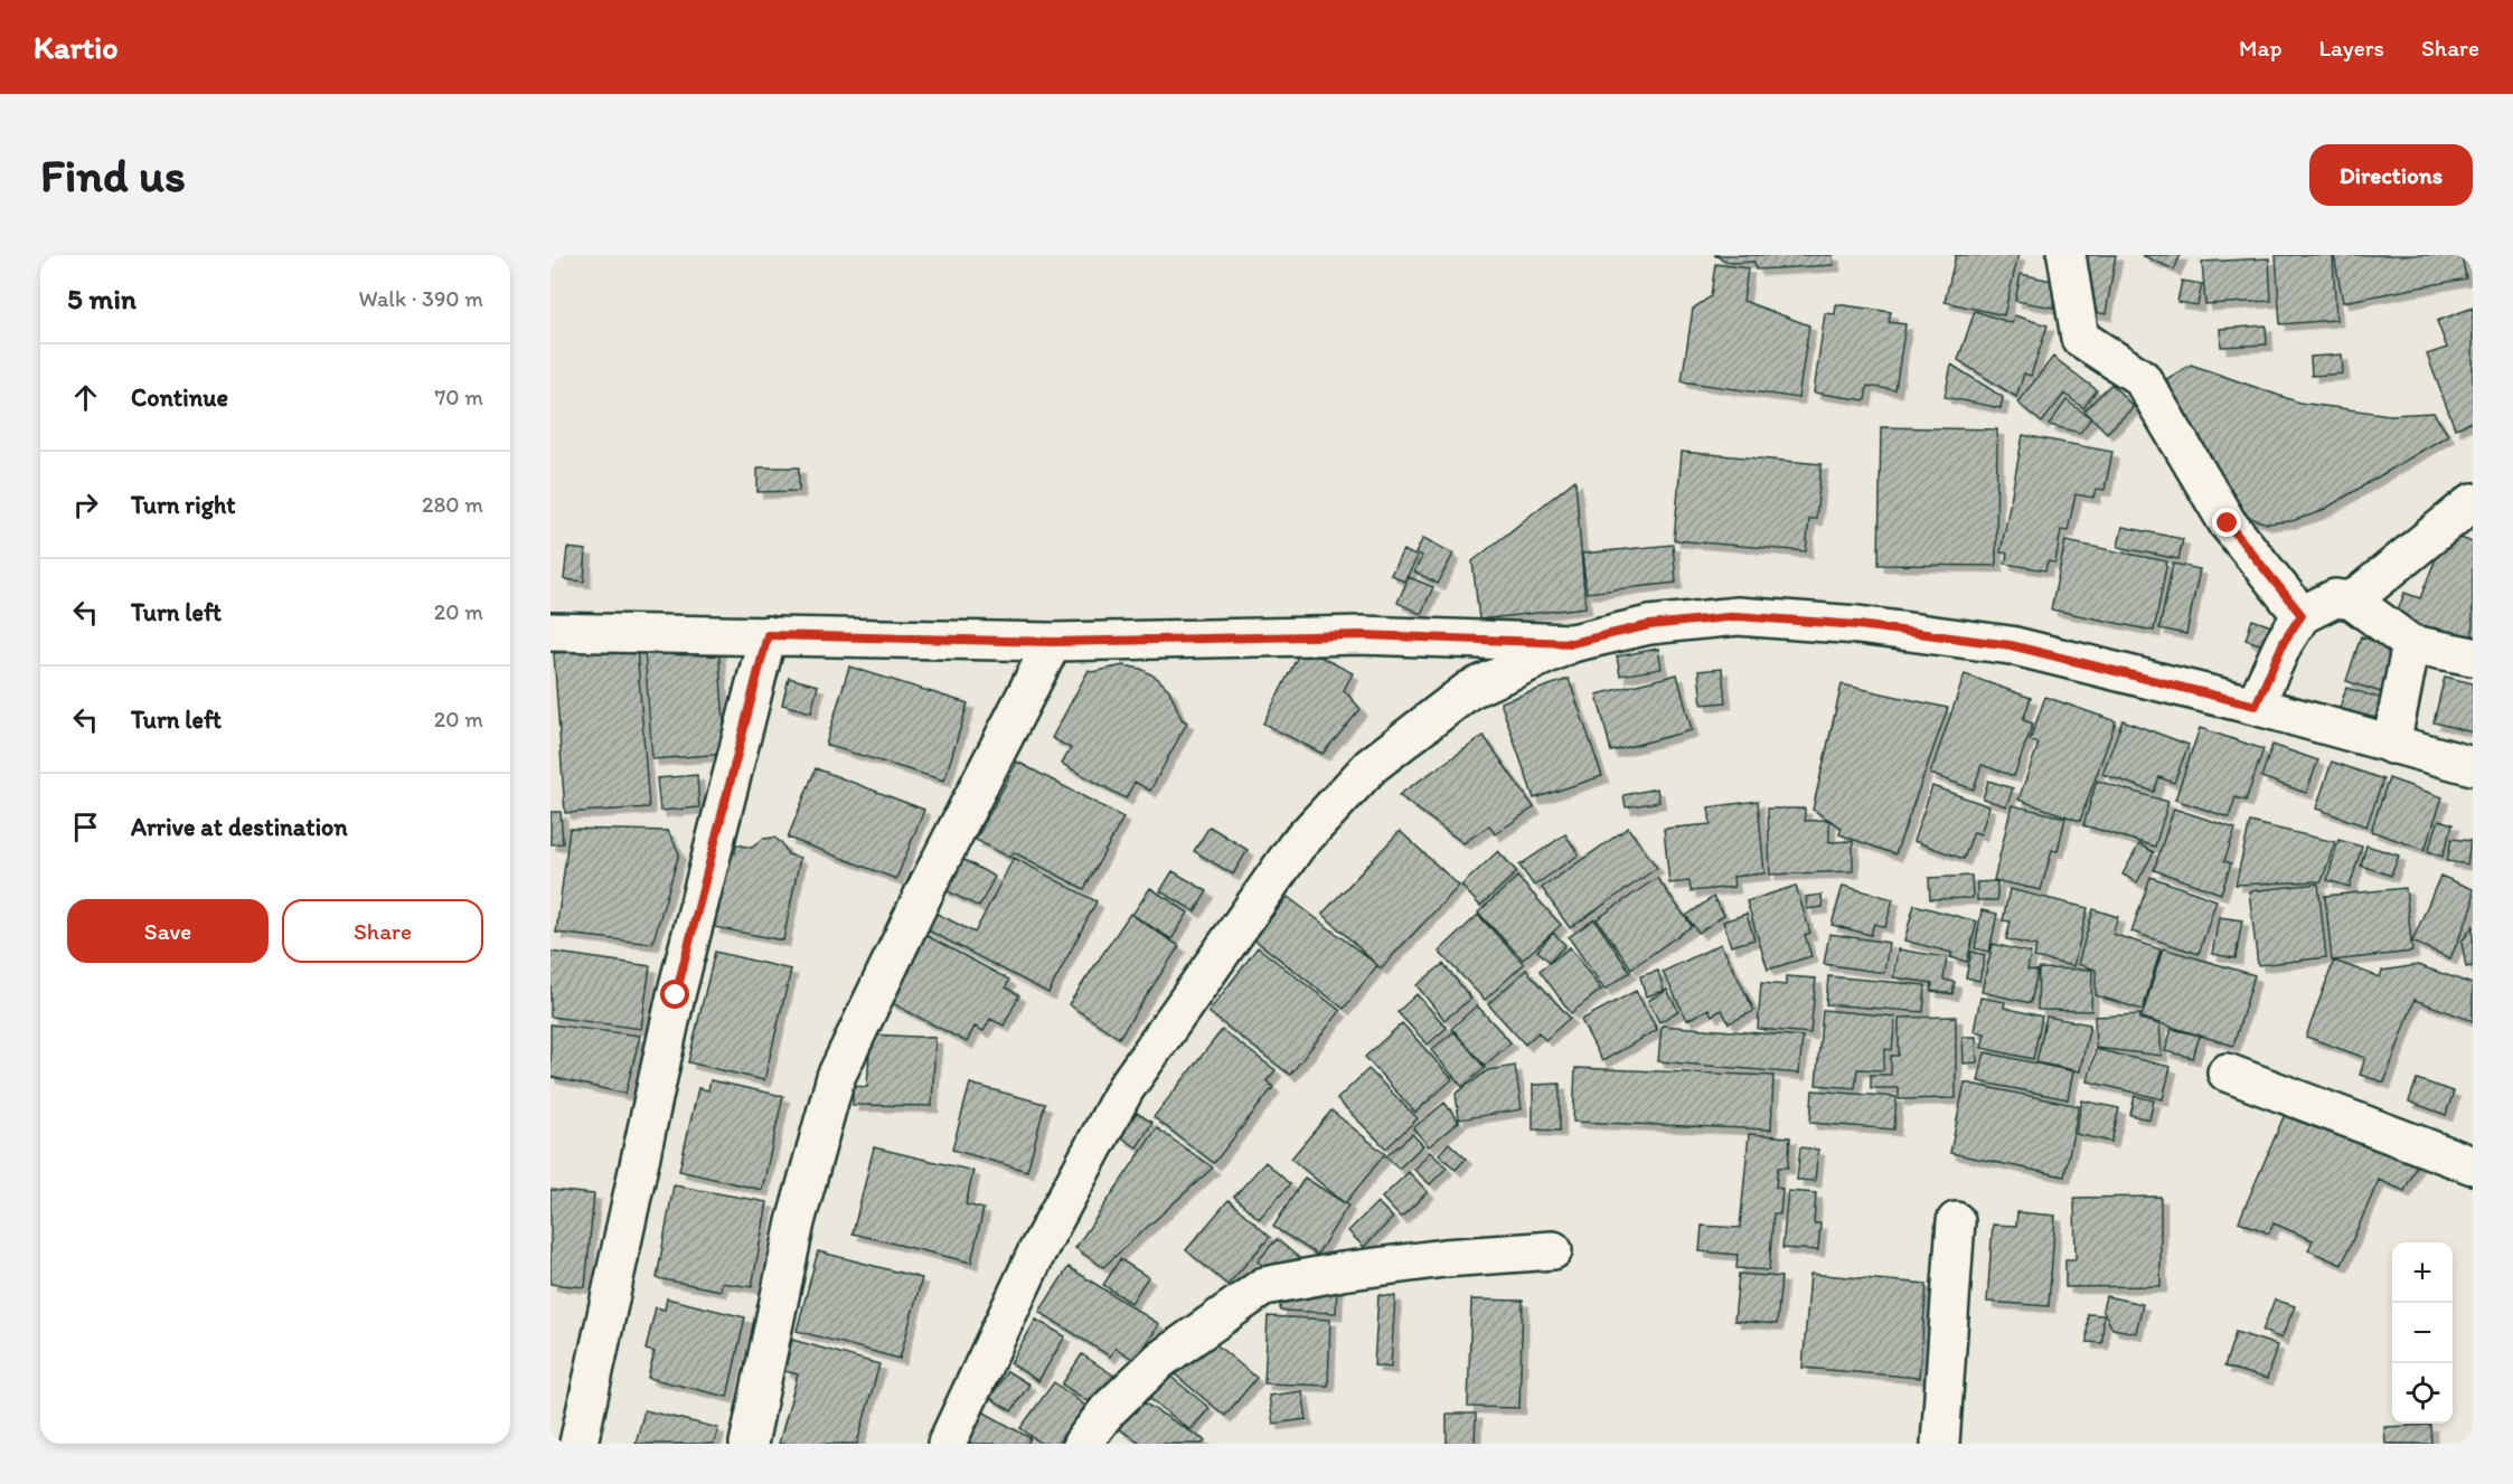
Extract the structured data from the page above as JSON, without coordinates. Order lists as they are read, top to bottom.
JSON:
{
  "page": {
    "header": "Kartio",
    "nav": ["Map", "Layers", "Share"],
    "buttons": [
      "Directions",
      ["Save", "Share"]
    ],
    "title": "Find us",
    "heading": ["5 min", "Walk · 390 m"],
    "list": [
      ["Continue", "70 m"],
      ["Turn right", "280 m"],
      ["Turn left", "20 m"],
      ["Turn left", "20 m"],
      "Arrive at destination"
    ],
    "map_buttons": ["+", "−"]
  }
}
